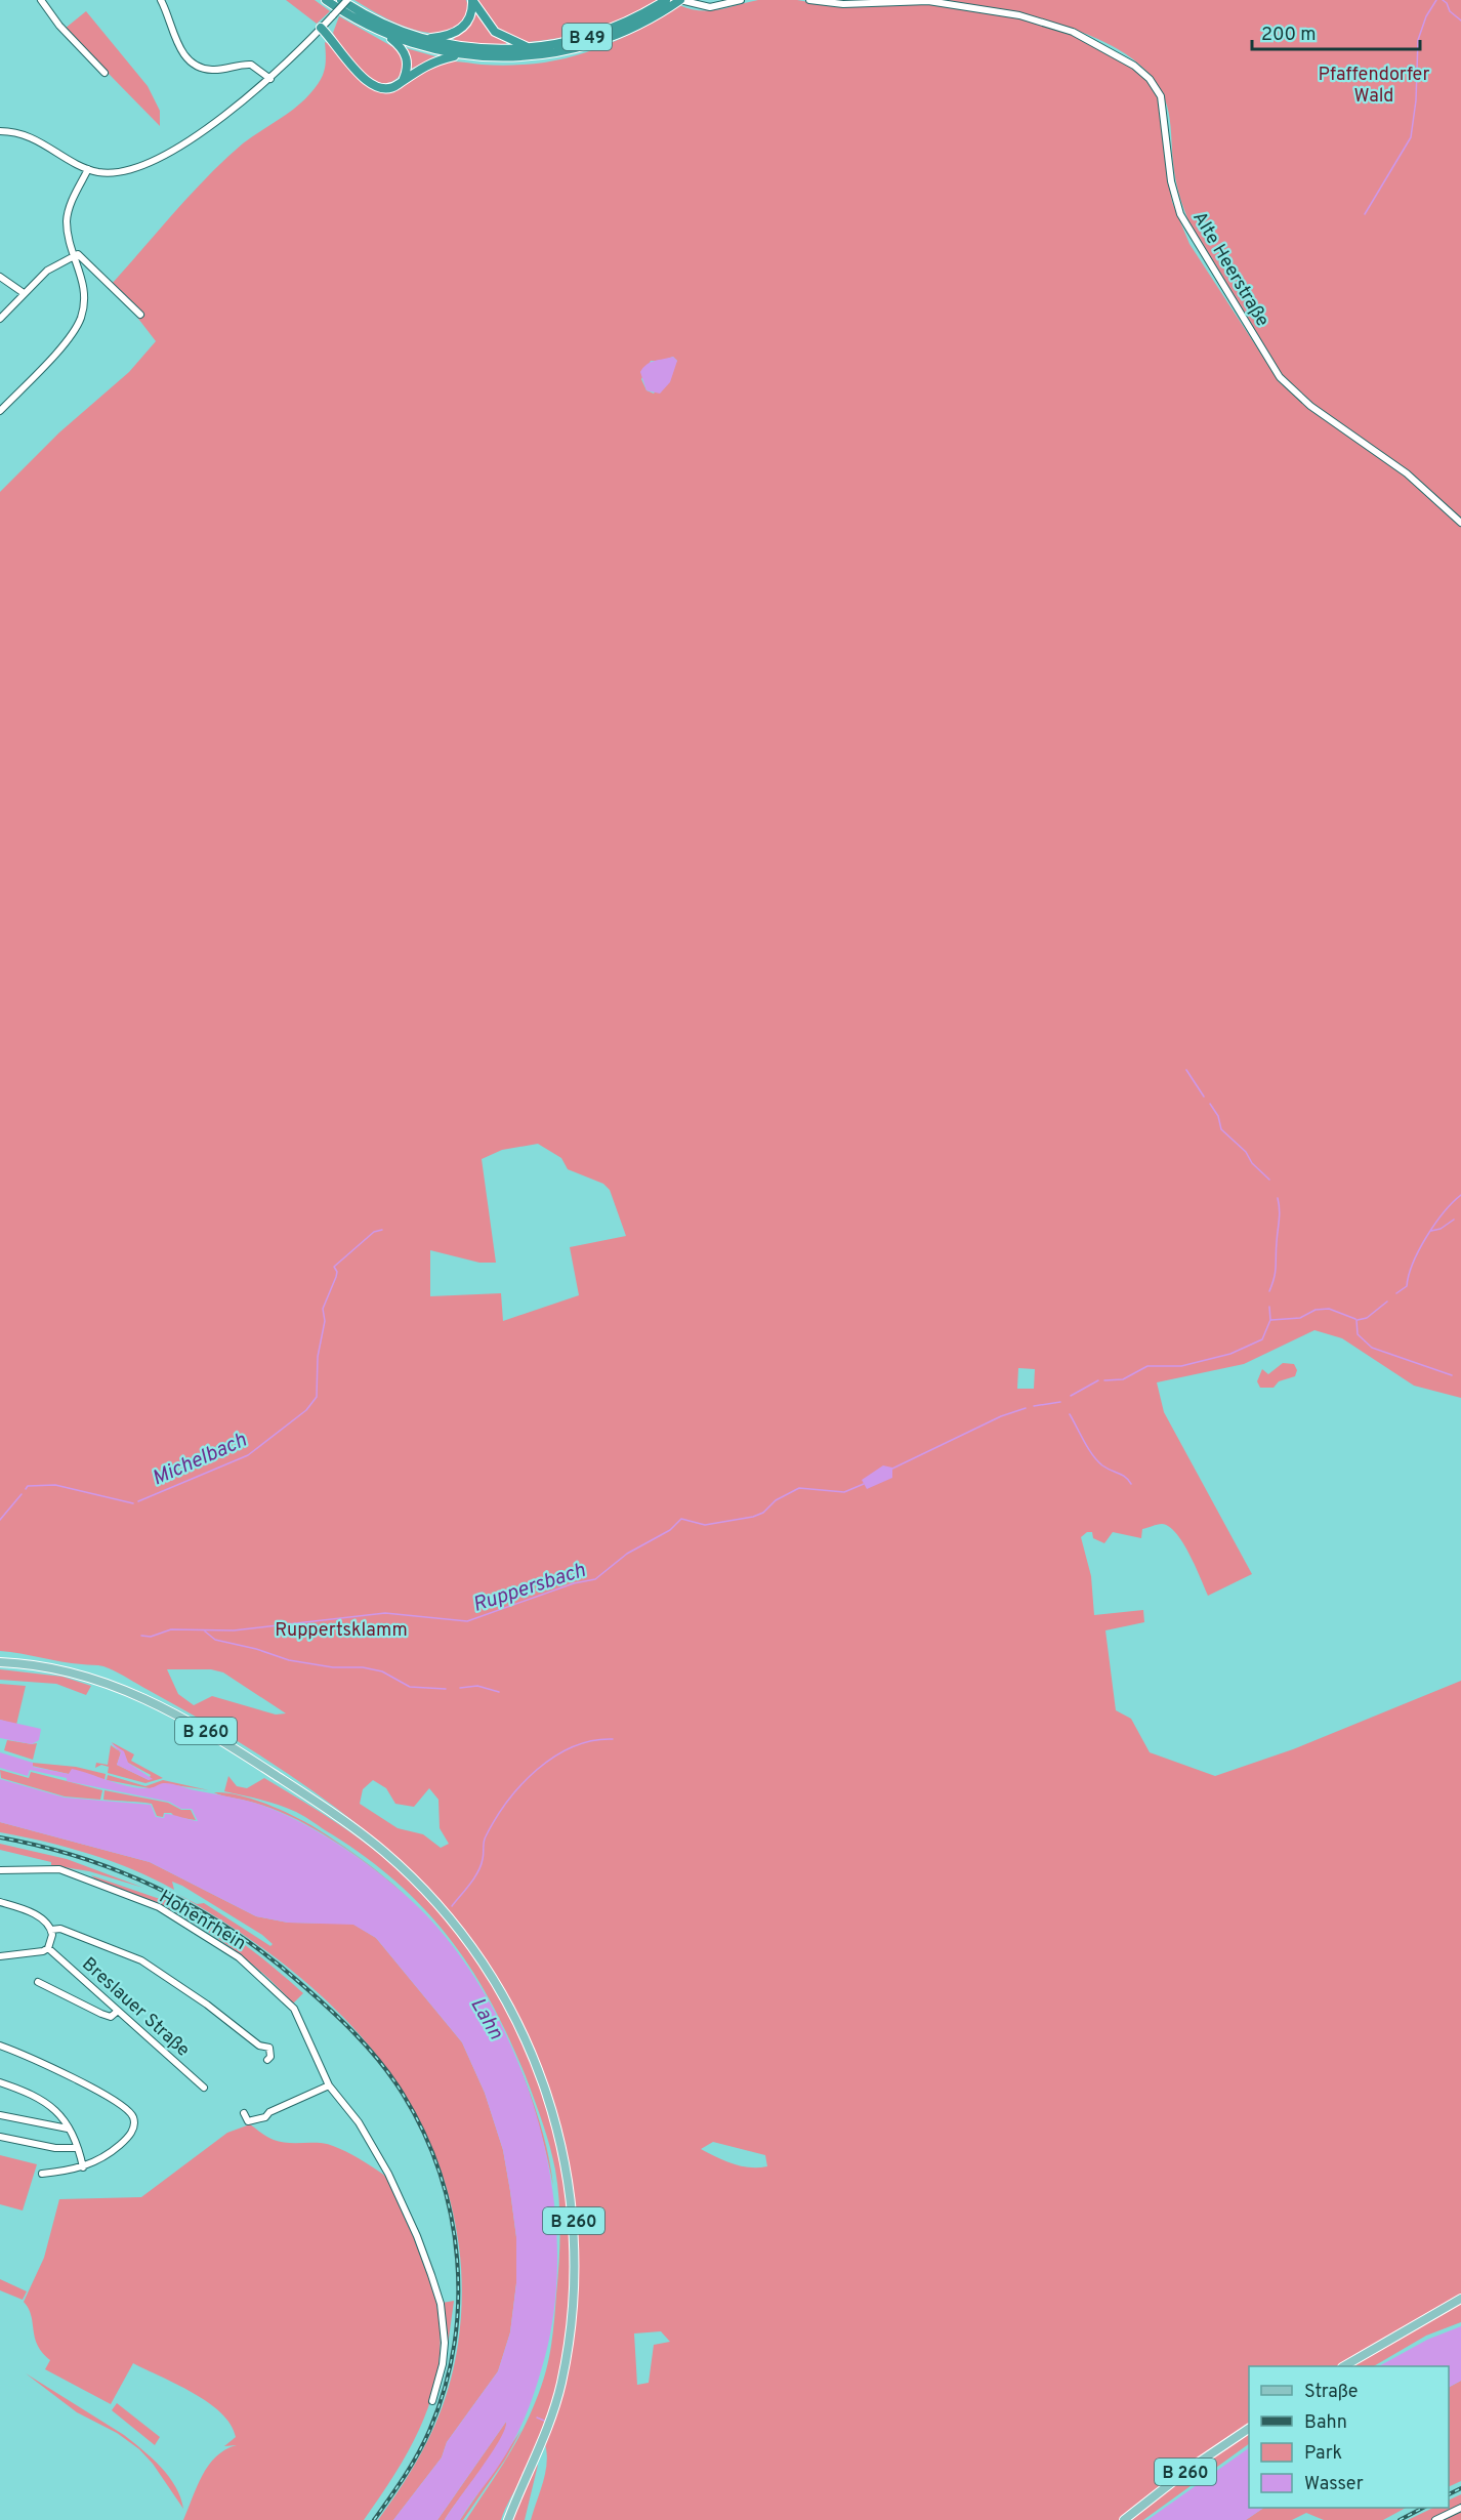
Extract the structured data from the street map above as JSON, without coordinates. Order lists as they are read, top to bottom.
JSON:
{
  "streets": {
    "highway": ["B 49"],
    "main road": ["B 260"],
    "street": ["Alte Heerstraße", "Hohenrhein", "Breslauer Straße"]
  },
  "water": ["Michelbach", "Ruppersbach", "Lahn"],
  "parks": ["Pfaffendorfer Wald", "Ruppertsklamm"],
  "legend": [
    "Straße",
    "Bahn",
    "Park",
    "Wasser"
  ],
  "scale_bar": "200 m"
}
